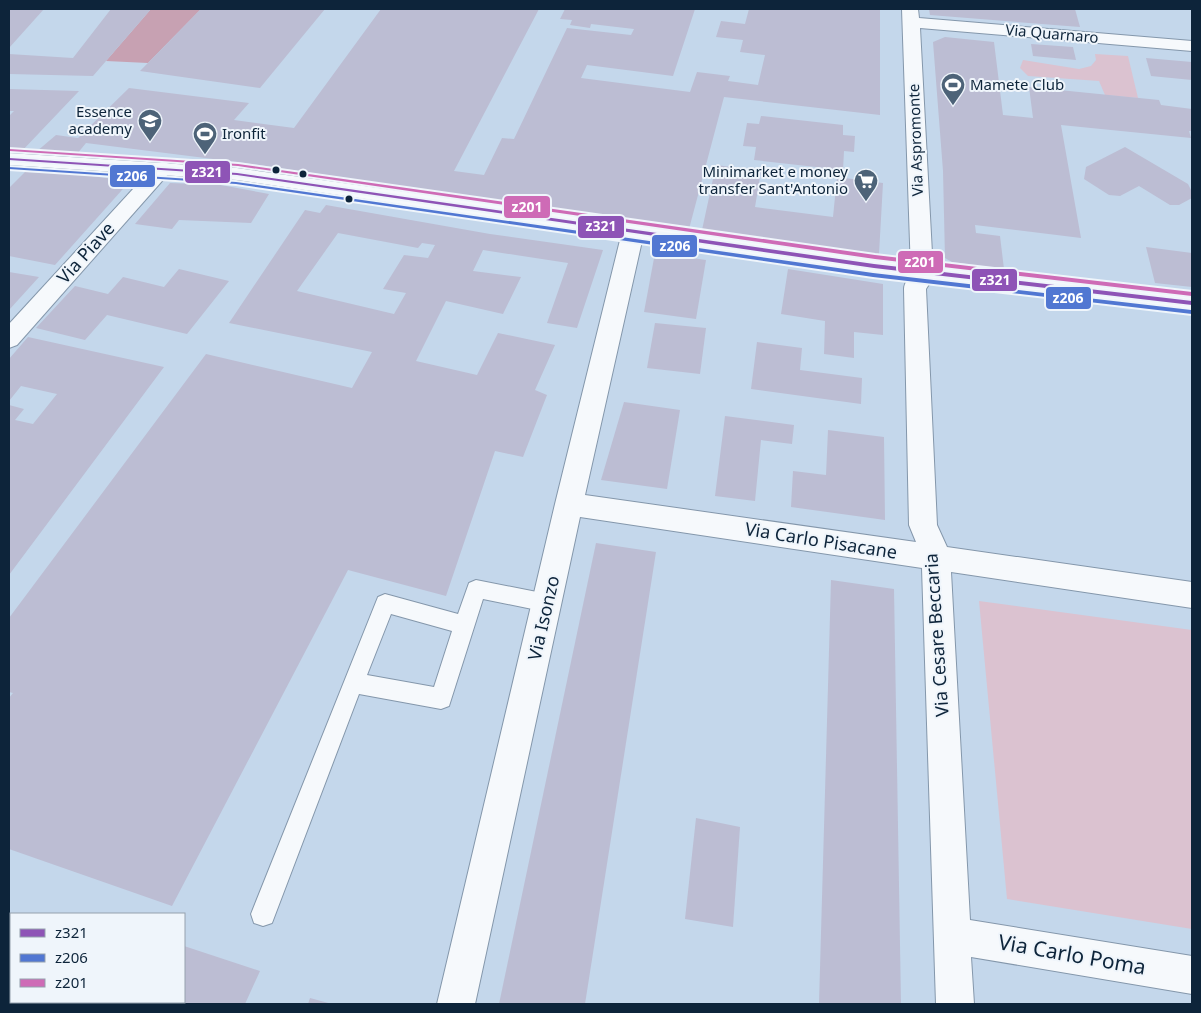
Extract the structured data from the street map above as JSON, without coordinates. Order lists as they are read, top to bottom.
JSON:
{
  "streets": {
    "street": [
      "Via Quarnaro",
      "Via Aspromonte",
      "Via Piave",
      "Via Carlo Pisacane",
      "Via Isonzo",
      "Via Cesare Beccaria",
      "Via Carlo Poma"
    ]
  },
  "crossings": [
    ["Via Quarnaro", "Via Aspromonte"],
    ["Via Aspromonte", "Via Cesare Beccaria"],
    ["Via Carlo Pisacane", "Via Isonzo"],
    ["Via Carlo Pisacane", "Via Cesare Beccaria"],
    ["Via Cesare Beccaria", "Via Carlo Poma"]
  ],
  "places": {
    "sports": ["Mamete Club", "Ironfit"],
    "school or university": ["Essence academy"],
    "supermarket": ["Minimarket e money transfer Sant'Antonio"]
  },
  "lines": ["transit line z201", "transit line z321", "transit line z206"],
  "legend": ["z321", "z206", "z201"]
}
